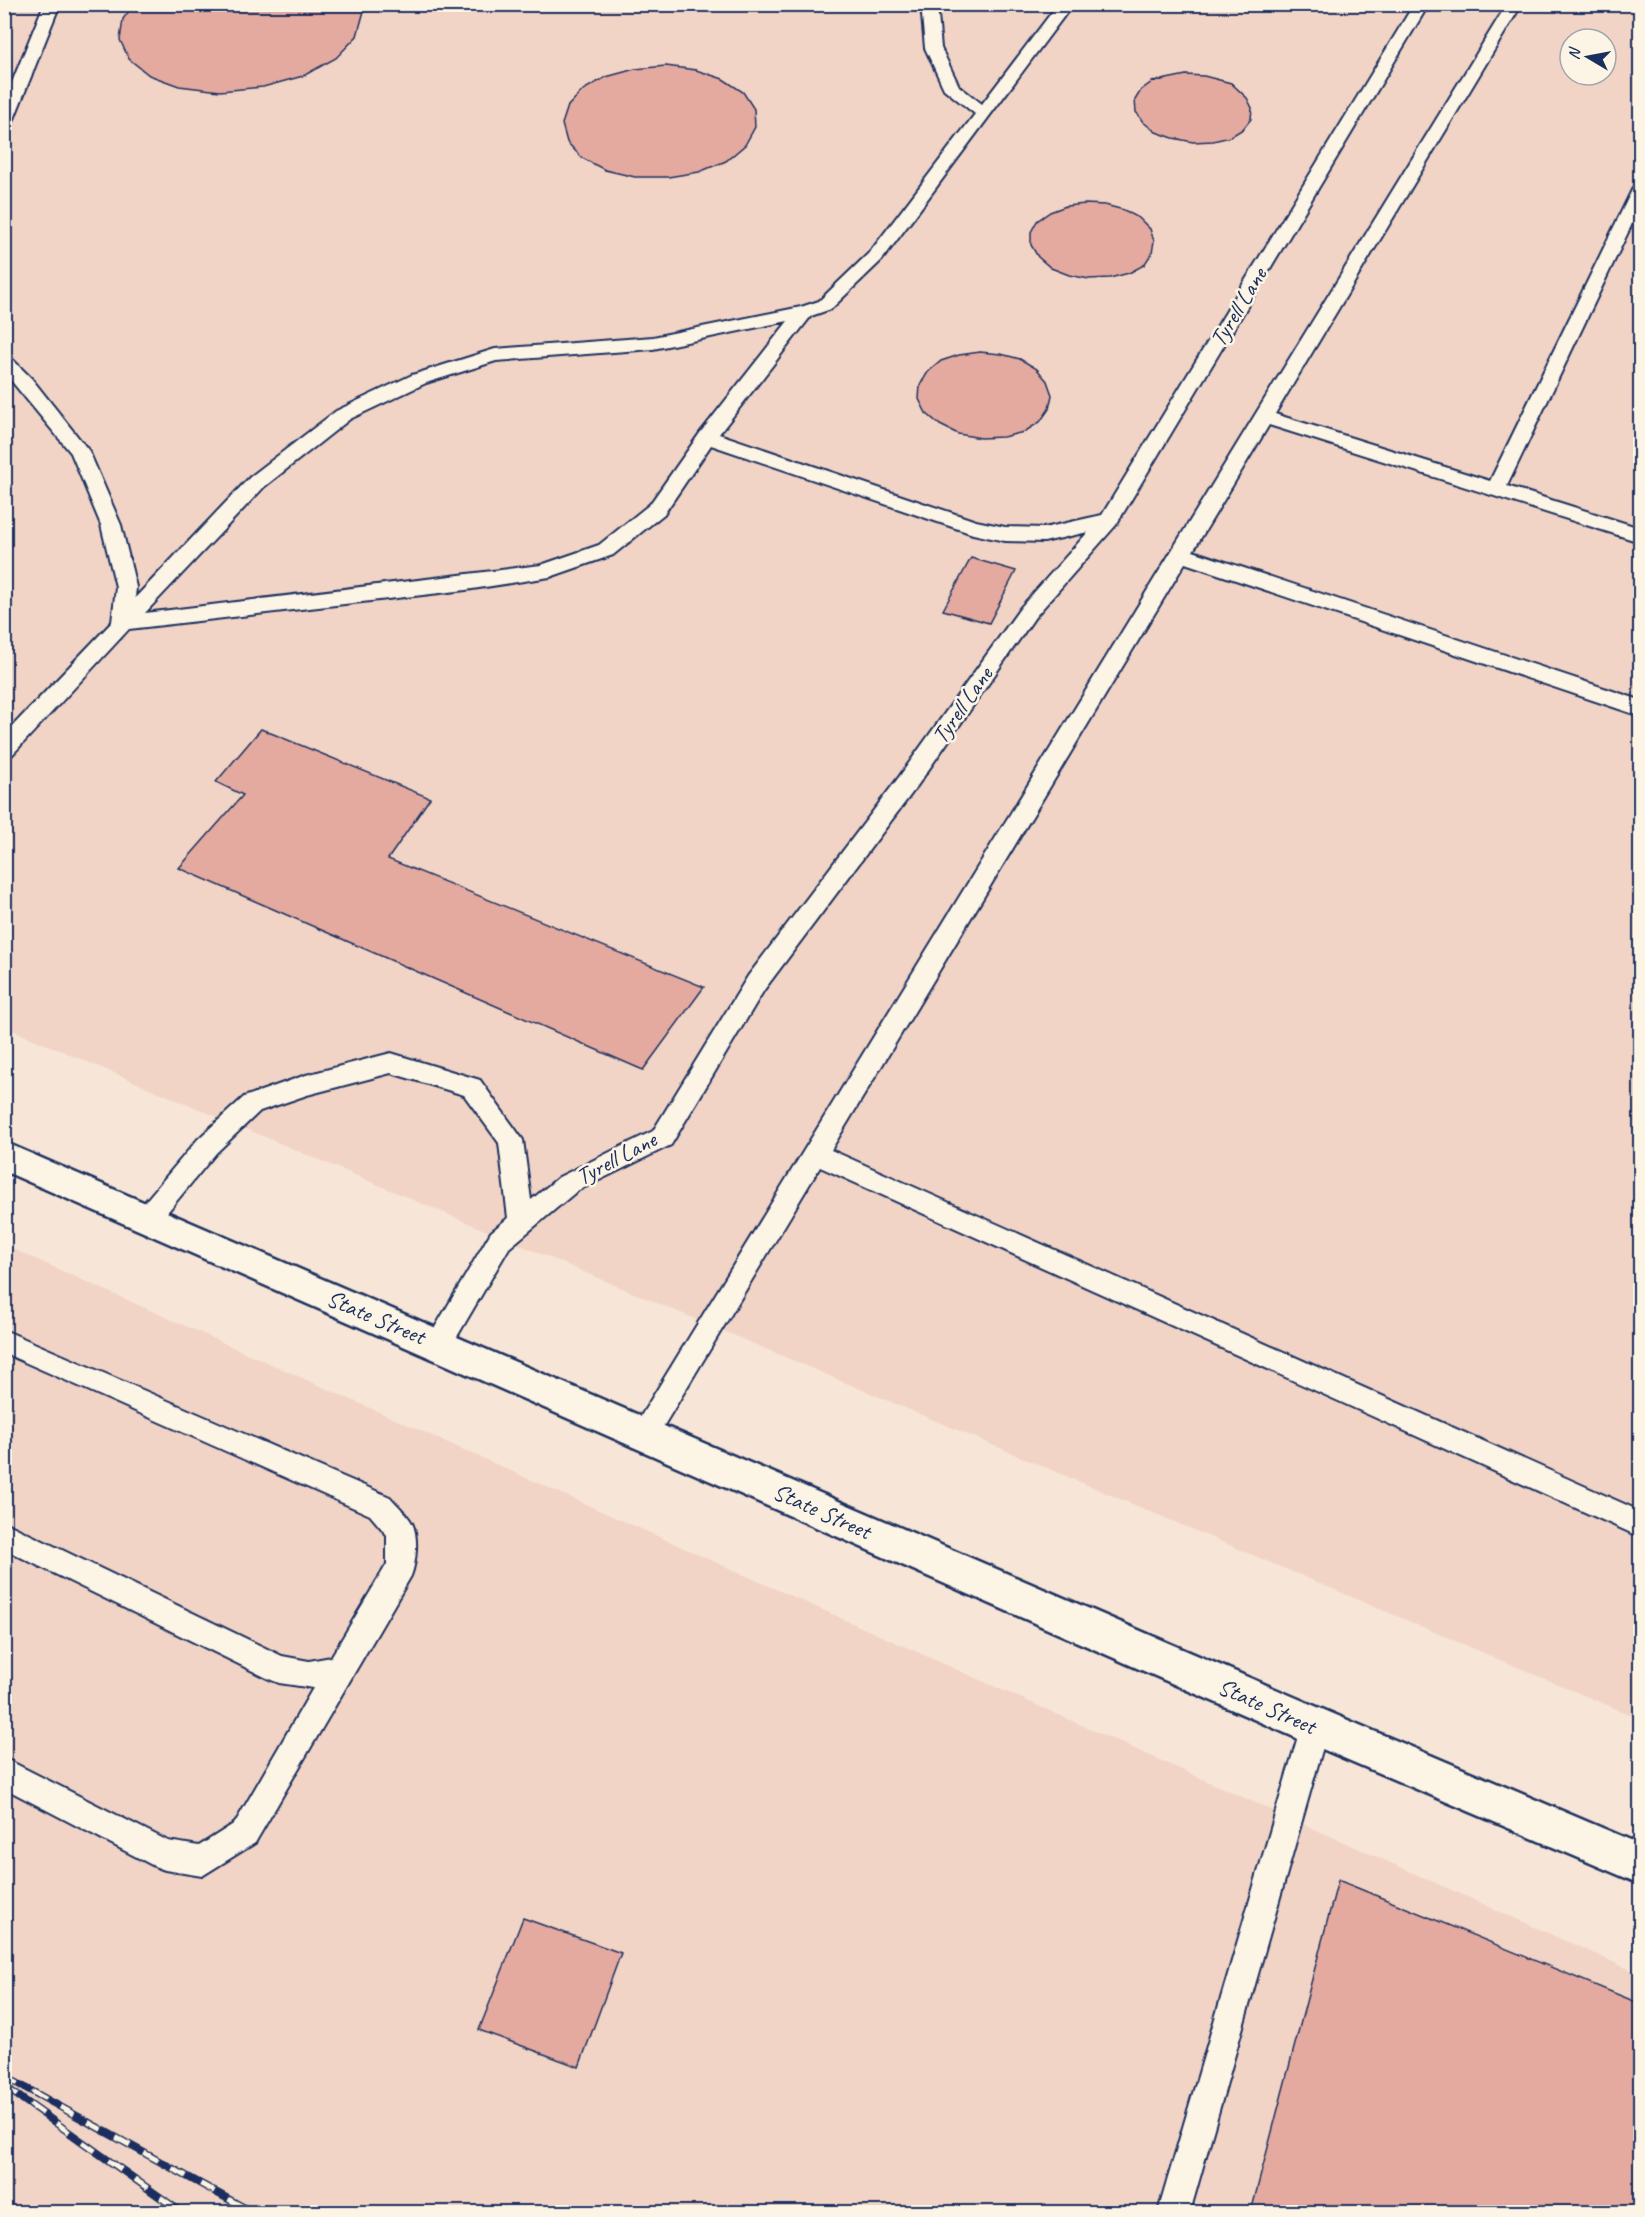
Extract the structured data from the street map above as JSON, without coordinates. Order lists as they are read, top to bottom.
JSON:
{
  "streets": {
    "street": ["State Street"],
    "lane": ["Tyrell Lane"]
  },
  "crossings": [
    ["Tyrell Lane", "State Street"]
  ],
  "north": "left"
}
